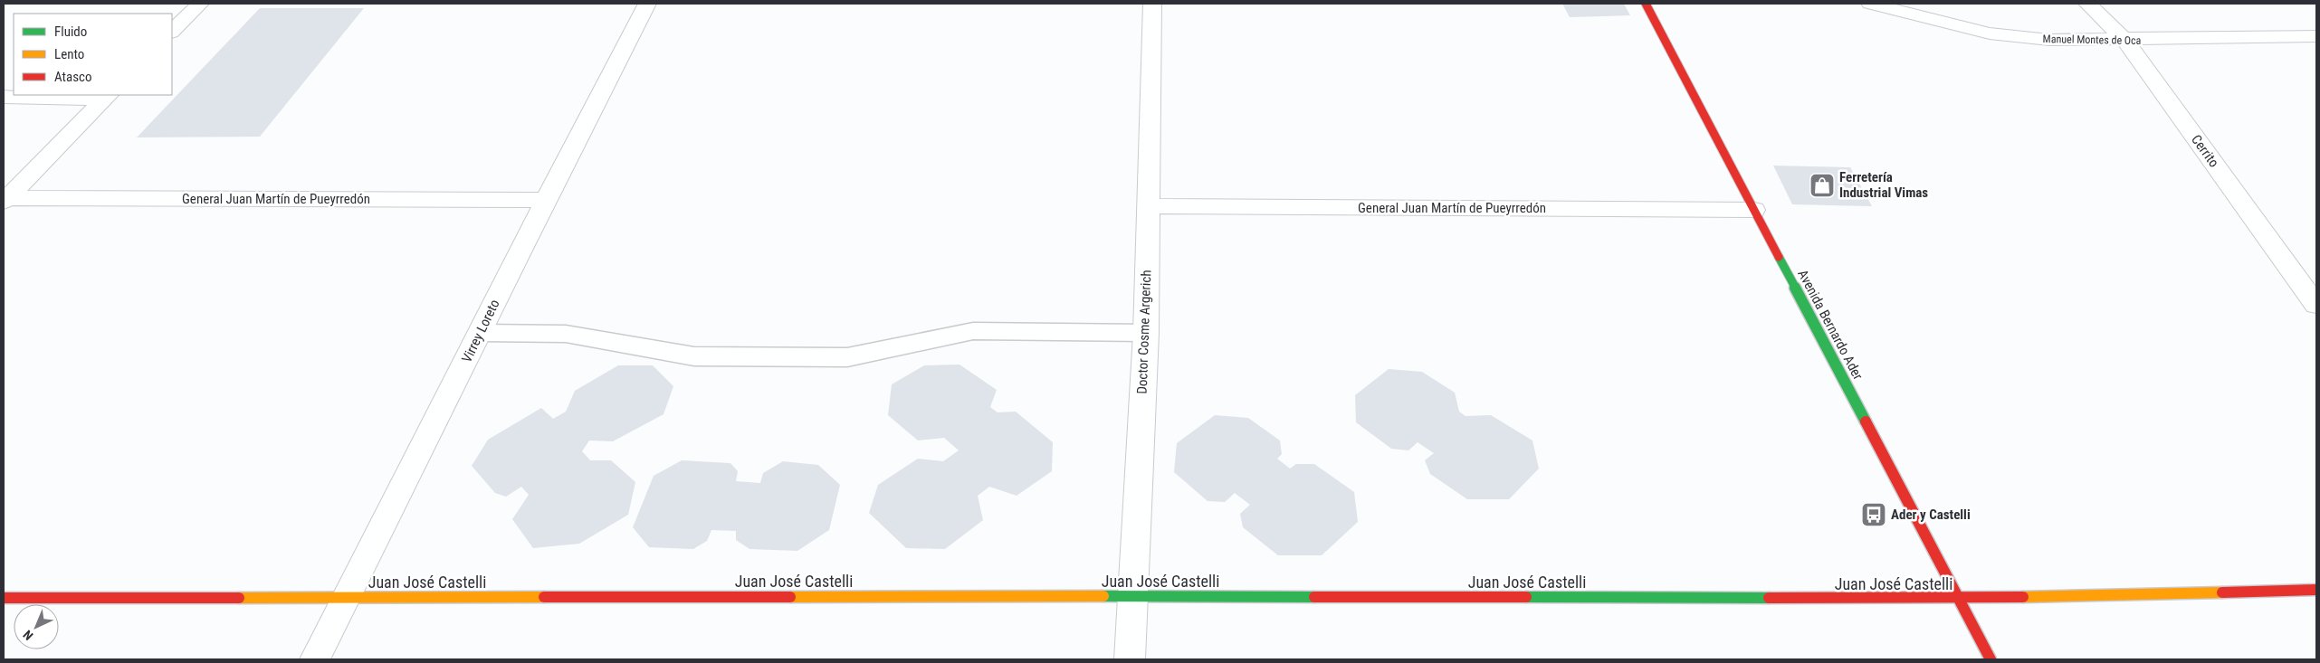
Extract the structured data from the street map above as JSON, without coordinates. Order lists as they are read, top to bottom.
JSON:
{
  "streets": {
    "street": [
      "Manuel Montes de Oca",
      "Cerrito",
      "General Juan Martín de Pueyrredón",
      "Avenida Bernardo Ader",
      "Virrey Loreto",
      "Doctor Cosme Argerich",
      "Juan José Castelli"
    ]
  },
  "crossings": [
    ["Manuel Montes de Oca", "Cerrito"],
    ["General Juan Martín de Pueyrredón", "Avenida Bernardo Ader"],
    ["General Juan Martín de Pueyrredón", "Virrey Loreto"],
    ["General Juan Martín de Pueyrredón", "Doctor Cosme Argerich"],
    ["Avenida Bernardo Ader", "Juan José Castelli"],
    ["Virrey Loreto", "Juan José Castelli"],
    ["Doctor Cosme Argerich", "Juan José Castelli"]
  ],
  "places": {
    "shop": ["Ferretería Industrial Vimas"],
    "bus stop": ["Ader y Castelli"]
  },
  "legend": ["Fluido", "Lento", "Atasco"],
  "north": "bottom left"
}
